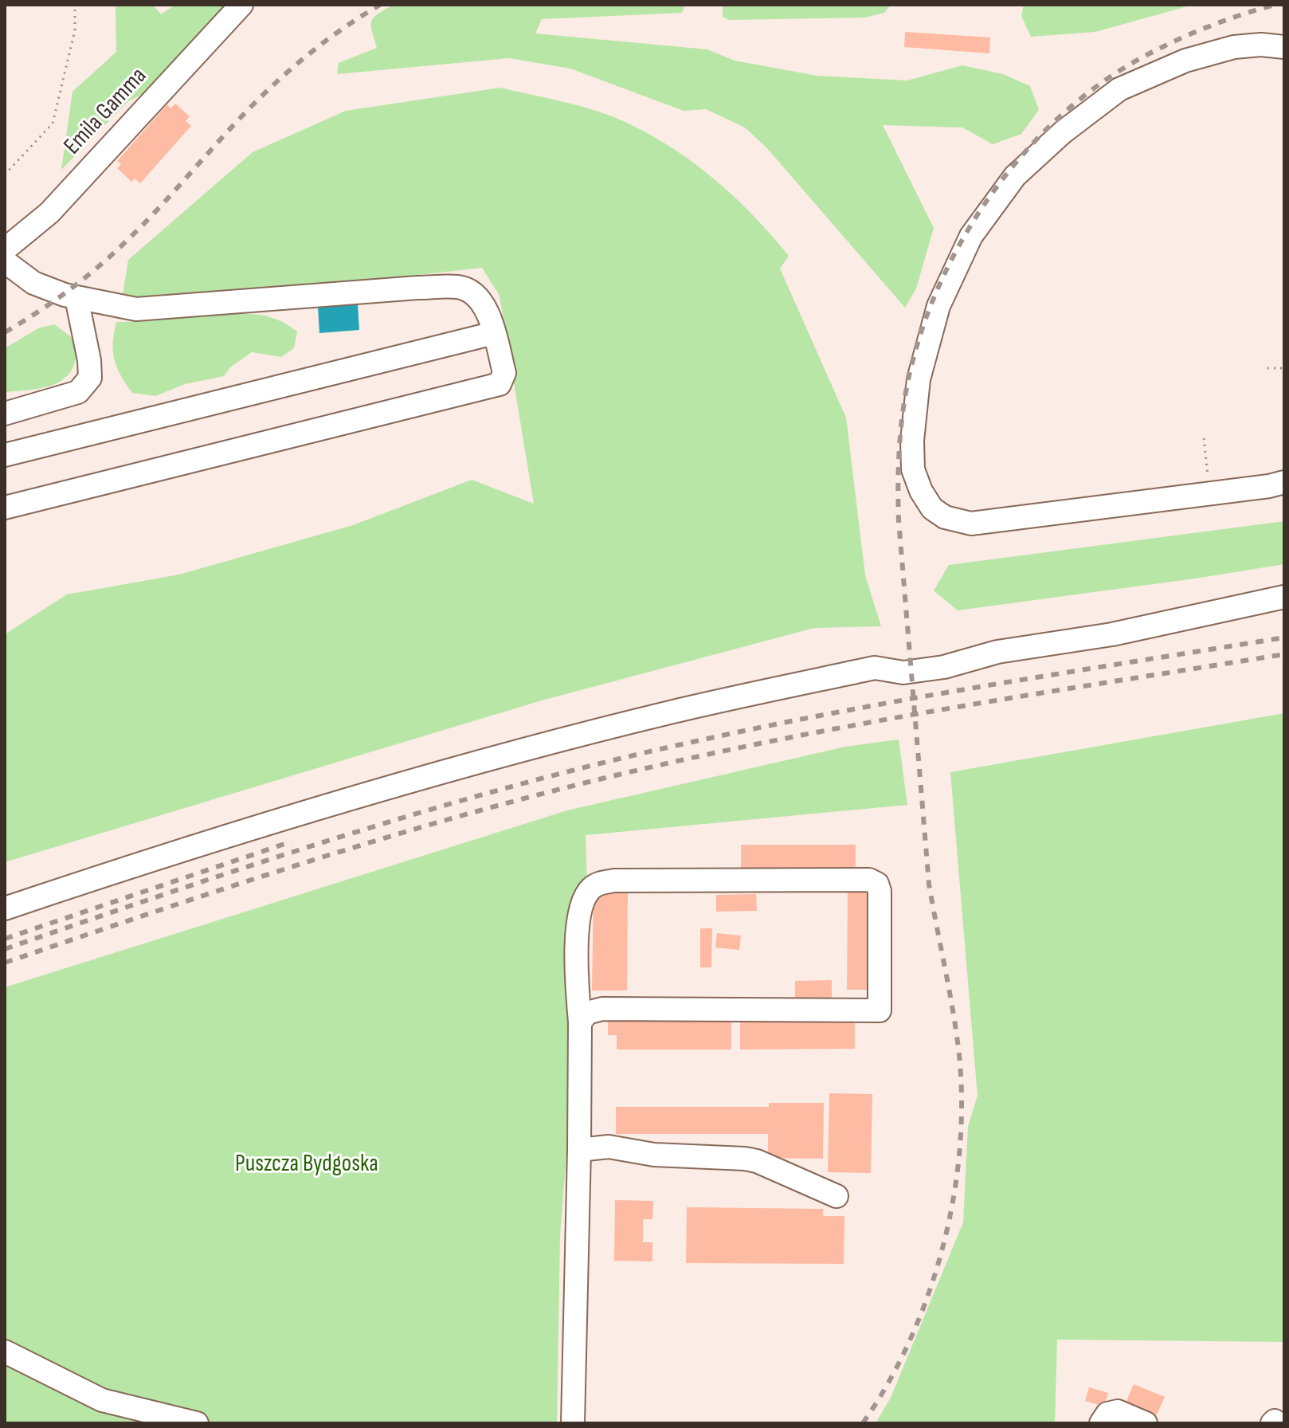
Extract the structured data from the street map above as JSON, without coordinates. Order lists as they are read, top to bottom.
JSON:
{
  "streets": {
    "street": ["Emila Gamma"]
  },
  "parks": ["Puszcza Bydgoska"]
}
